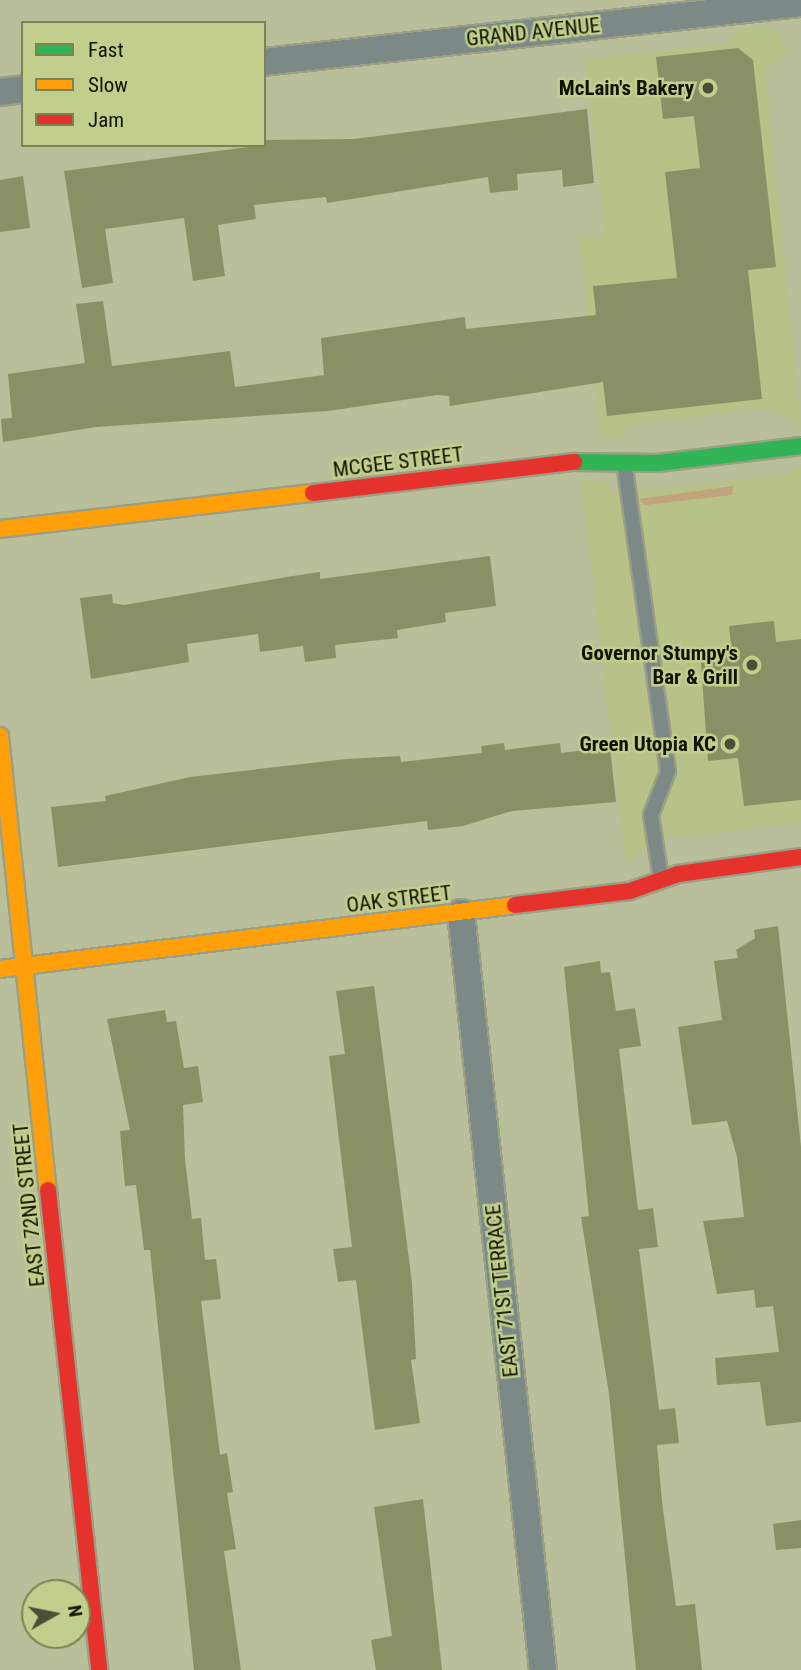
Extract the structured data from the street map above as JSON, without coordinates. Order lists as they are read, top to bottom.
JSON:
{
  "streets": {
    "street": [
      "GRAND AVENUE",
      "MCGEE STREET",
      "OAK STREET",
      "EAST 72ND STREET",
      "EAST 71ST TERRACE"
    ]
  },
  "crossings": [
    ["OAK STREET", "EAST 72ND STREET"],
    ["OAK STREET", "EAST 71ST TERRACE"]
  ],
  "places": ["McLain's Bakery", "Governor Stumpy's Bar & Grill", "Green Utopia KC"],
  "legend": ["Fast", "Slow", "Jam"],
  "north": "right"
}
